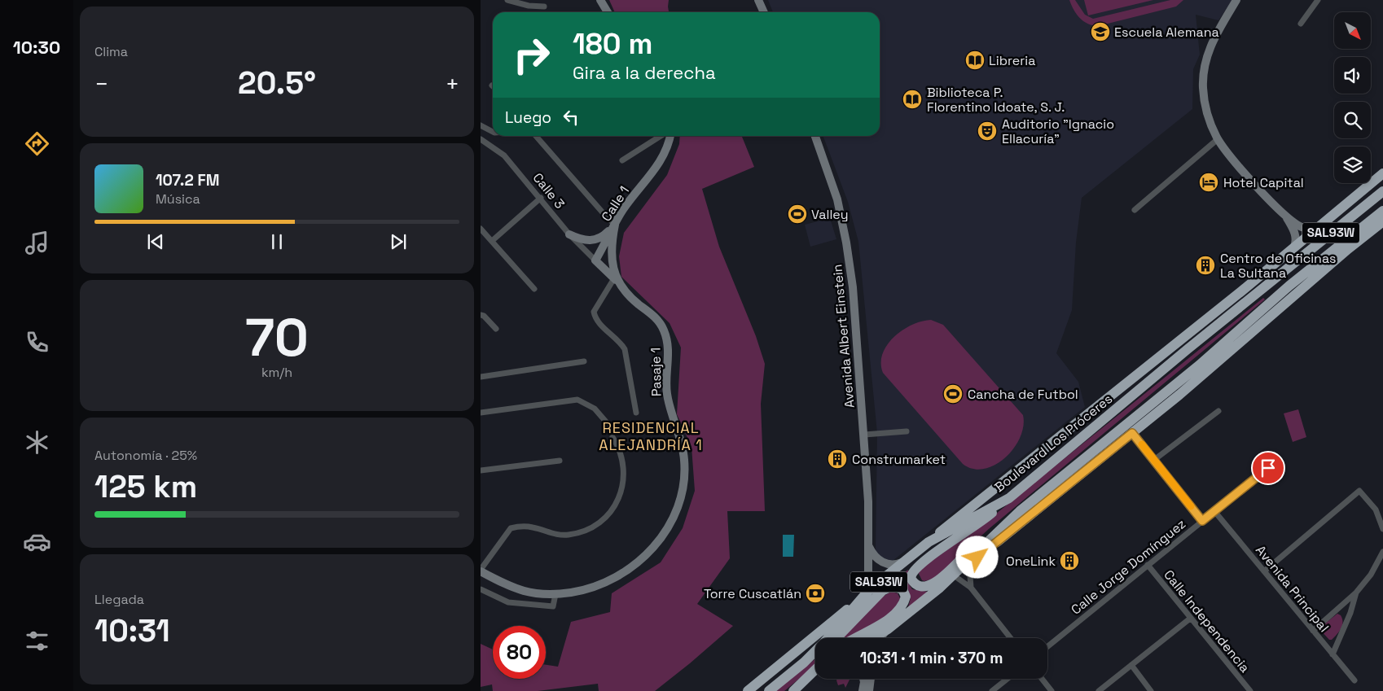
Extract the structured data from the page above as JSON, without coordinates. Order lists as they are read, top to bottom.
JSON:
{
  "streets": {
    "highway": ["SAL93W", "Boulevard Los Próceres"],
    "street": [
      "Calle 3",
      "Calle 1",
      "Avenida Albert Einstein",
      "Pasaje 1",
      "Calle Jorge Domínguez",
      "Avenida Principal",
      "Calle Independencia"
    ]
  },
  "crossings": [
    ["Calle 3", "Calle 1"],
    ["Avenida Albert Einstein", "Boulevard Los Próceres"],
    ["Calle Jorge Domínguez", "Avenida Principal"],
    ["Calle Jorge Domínguez", "Calle Independencia"]
  ],
  "districts": ["RESIDENCIAL ALEJANDRÍA 1"],
  "places": {
    "school or university": ["Escuela Alemana"],
    "library": ["Libreria", "Biblioteca P. Florentino Idoate, S. J."],
    "theatre": ["Auditorio \"Ignacio Ellacuría\""],
    "hotel": ["Hotel Capital"],
    "sports": ["Valley", "Cancha de Futbol"],
    "building": ["Centro de Oficinas La Sultana", "Construmarket", "OneLink"],
    "bank": ["Torre Cuscatlán"]
  },
  "north": "bottom right",
  "page": {
    "tabs": "10:30",
    "tile": [
      "Clima",
      ["70", "km/h"],
      ["Autonomía · 25%", "125 km"],
      ["Llegada", "10:31"]
    ],
    "turn": ["180 m", "Gira a la derecha"],
    "heat": ["−", "20.5°", "+"],
    "then": "Luego",
    "song": ["107.2 FM", "Música"],
    "limit": "80",
    "trip": "10:31 · 1 min · 370 m"
  }
}
